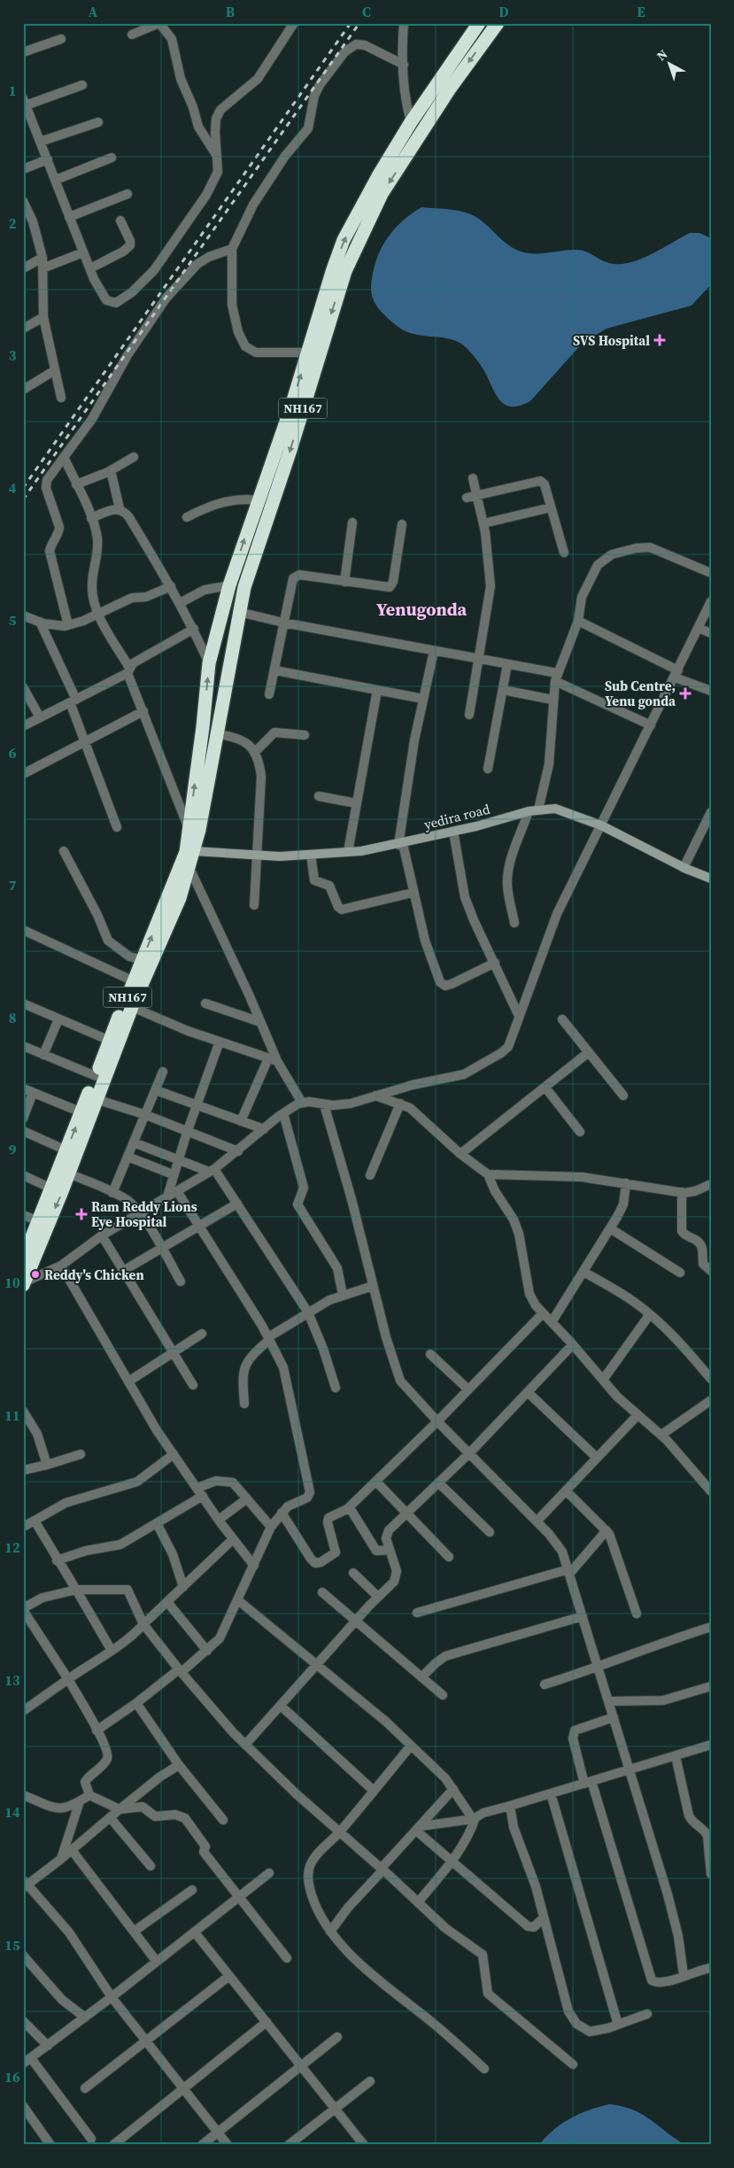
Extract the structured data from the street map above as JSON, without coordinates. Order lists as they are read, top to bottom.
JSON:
{
  "streets": {
    "highway": ["NH167"],
    "main road": ["yedira road"]
  },
  "crossings": [
    ["NH167", "yedira road"]
  ],
  "districts": ["Yenugonda"],
  "places": {
    "health": ["SVS Hospital", "Sub Centre, Yenu gonda", "Ram Reddy Lions Eye Hospital"],
    "other": ["Reddy's Chicken"]
  },
  "north": "top left",
  "grid": {
    "columns": [
      "A",
      "B",
      "C",
      "D",
      "E"
    ],
    "rows": [
      "1",
      "2",
      "3",
      "4",
      "5",
      "6",
      "7",
      "8",
      "9",
      "10",
      "11",
      "12",
      "13",
      "14",
      "15",
      "16"
    ]
  }
}
